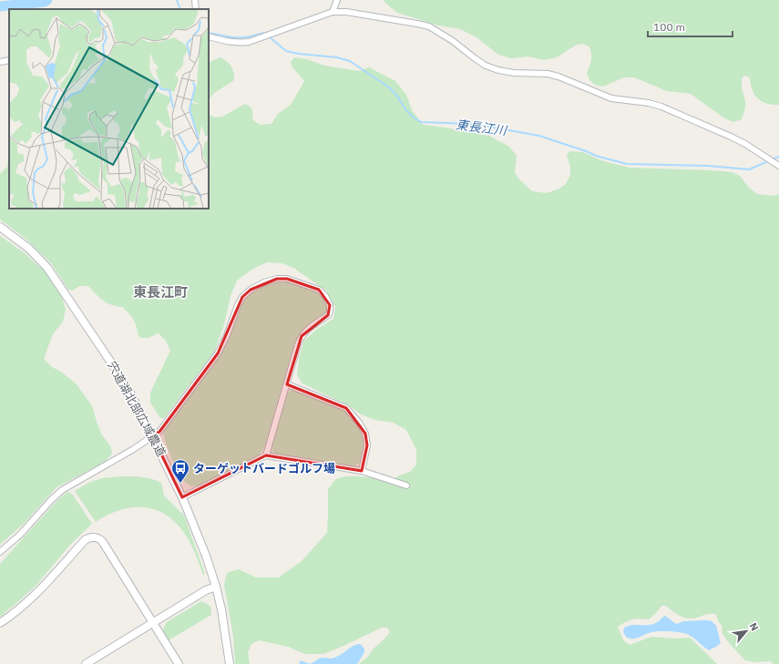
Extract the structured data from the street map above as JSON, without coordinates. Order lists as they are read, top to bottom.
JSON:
{
  "streets": {
    "street": ["宍道湖北部広域農道"]
  },
  "districts": ["東長江町"],
  "water": ["東長江川"],
  "places": {
    "bus stop": ["ターゲットバードゴルフ場"]
  },
  "scale_bar": "100 m",
  "north": "top right"
}
